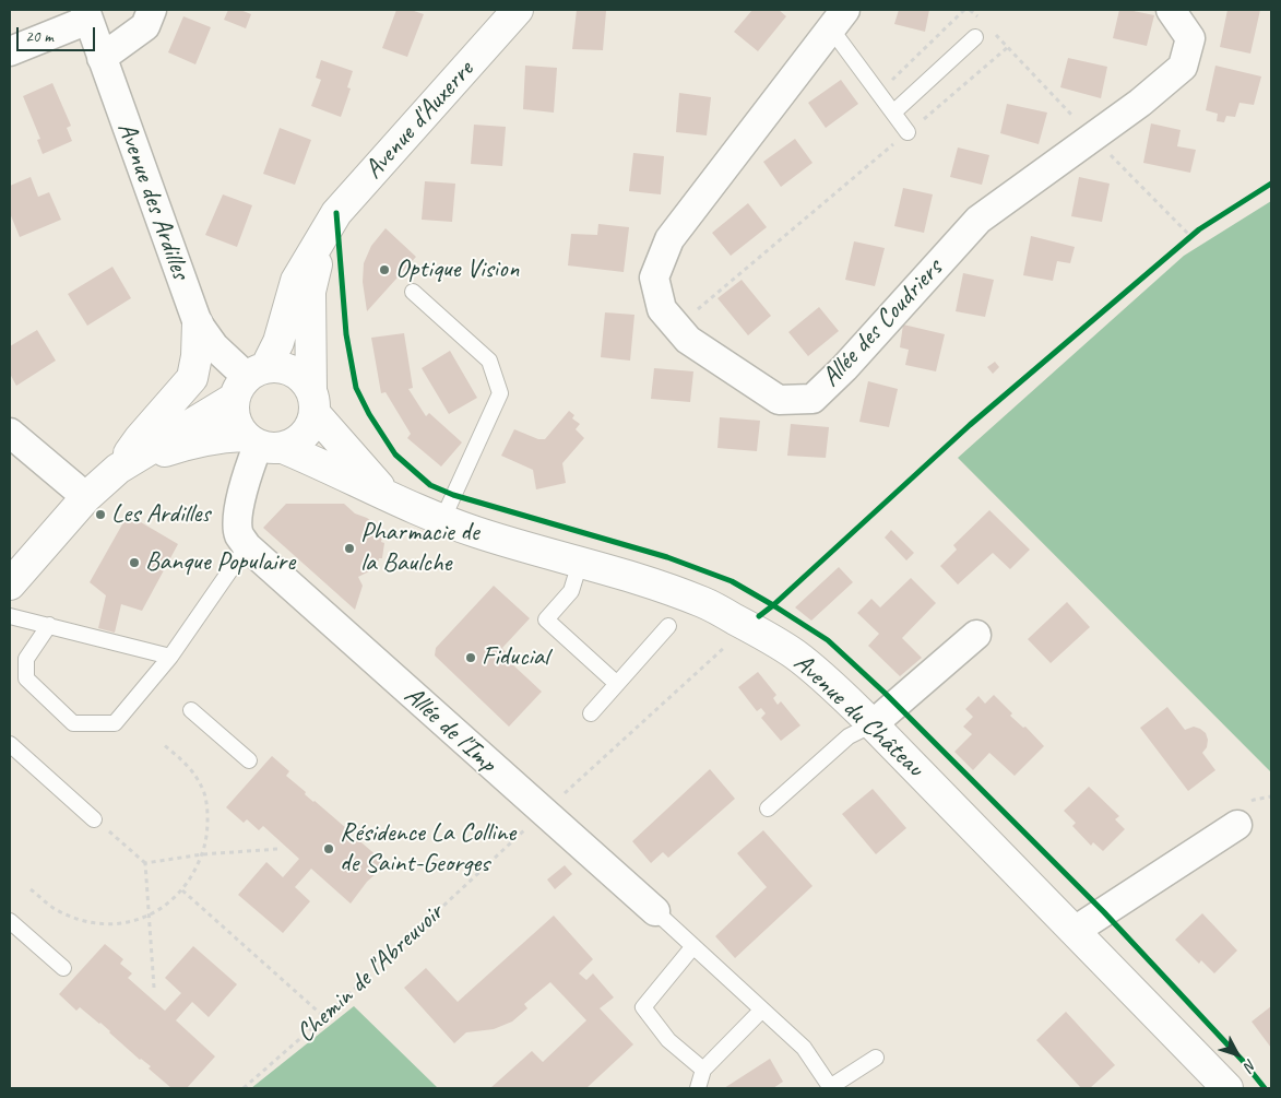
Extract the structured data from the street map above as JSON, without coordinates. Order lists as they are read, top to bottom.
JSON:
{
  "streets": {
    "main road": ["Avenue d'Auxerre", "Avenue du Château"],
    "street": ["Avenue des Ardilles", "Allée des Coudriers", "Allée de l'Imp"],
    "path": ["Chemin de l'Abreuvoir"]
  },
  "crossings": [
    ["Avenue d'Auxerre", "Avenue des Ardilles"],
    ["Avenue d'Auxerre", "Avenue du Château"],
    ["Avenue des Ardilles", "Avenue du Château"],
    ["Allée de l'Imp", "Chemin de l'Abreuvoir"]
  ],
  "places": [
    "Optique Vision",
    "Les Ardilles",
    "Pharmacie de la Baulche",
    "Banque Populaire",
    "Fiducial",
    "Résidence La Colline de Saint-Georges"
  ],
  "scale_bar": "20 m",
  "north": "bottom right"
}
